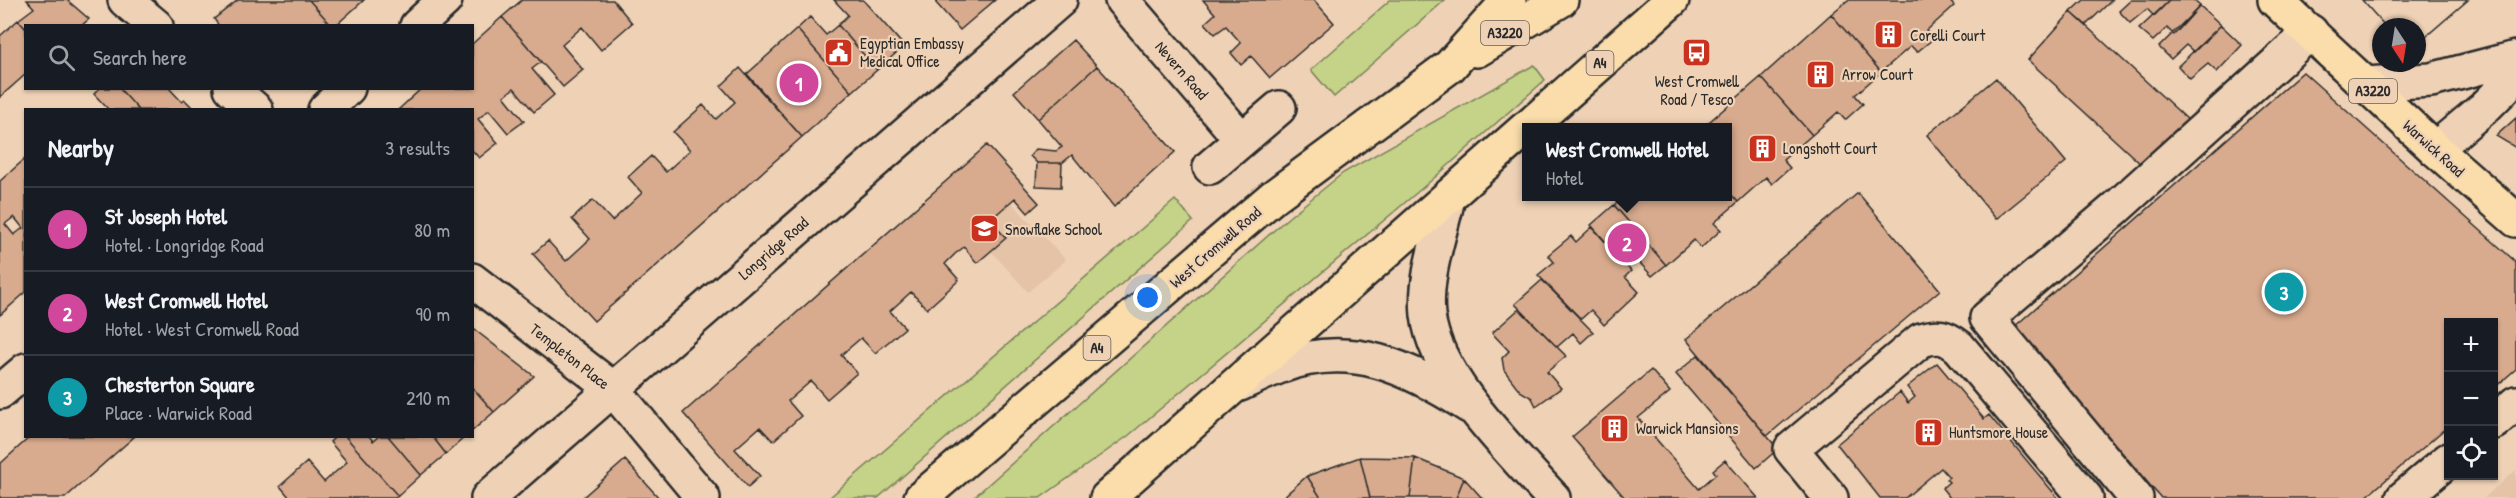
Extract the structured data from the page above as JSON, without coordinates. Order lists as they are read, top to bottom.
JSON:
{
  "streets": {
    "highway": [
      "A3220",
      "A4",
      "Warwick Road",
      "West Cromwell Road"
    ],
    "street": ["Nevern Road", "Longridge Road", "Templeton Place"]
  },
  "crossings": [
    ["A3220", "West Cromwell Road"],
    ["Longridge Road", "Templeton Place"]
  ],
  "places": {
    "building": [
      "Corelli Court",
      "Arrow Court",
      "Longshott Court",
      "Warwick Mansions",
      "Huntsmore House"
    ],
    "public building": ["Egyptian Embassy Medical Office"],
    "bus stop": ["West Cromwell Road / Tesco"],
    "school or university": ["Snowflake School"]
  },
  "north": "bottom",
  "page": {
    "search": "Search here",
    "pins": ["1", "2", "3"],
    "heading": ["Nearby", "3 results"],
    "popup": ["West Cromwell Hotel", "Hotel"],
    "list": [
      {
        "mark": "1",
        "name": "St Joseph Hotel",
        "note": "Hotel · Longridge Road",
        "value": "80 m"
      },
      {
        "mark": "2",
        "name": "West Cromwell Hotel",
        "note": "Hotel · West Cromwell Road",
        "value": "90 m"
      },
      {
        "mark": "3",
        "name": "Chesterton Square",
        "note": "Place · Warwick Road",
        "value": "210 m"
      }
    ],
    "map_buttons": ["+", "−"]
  }
}
